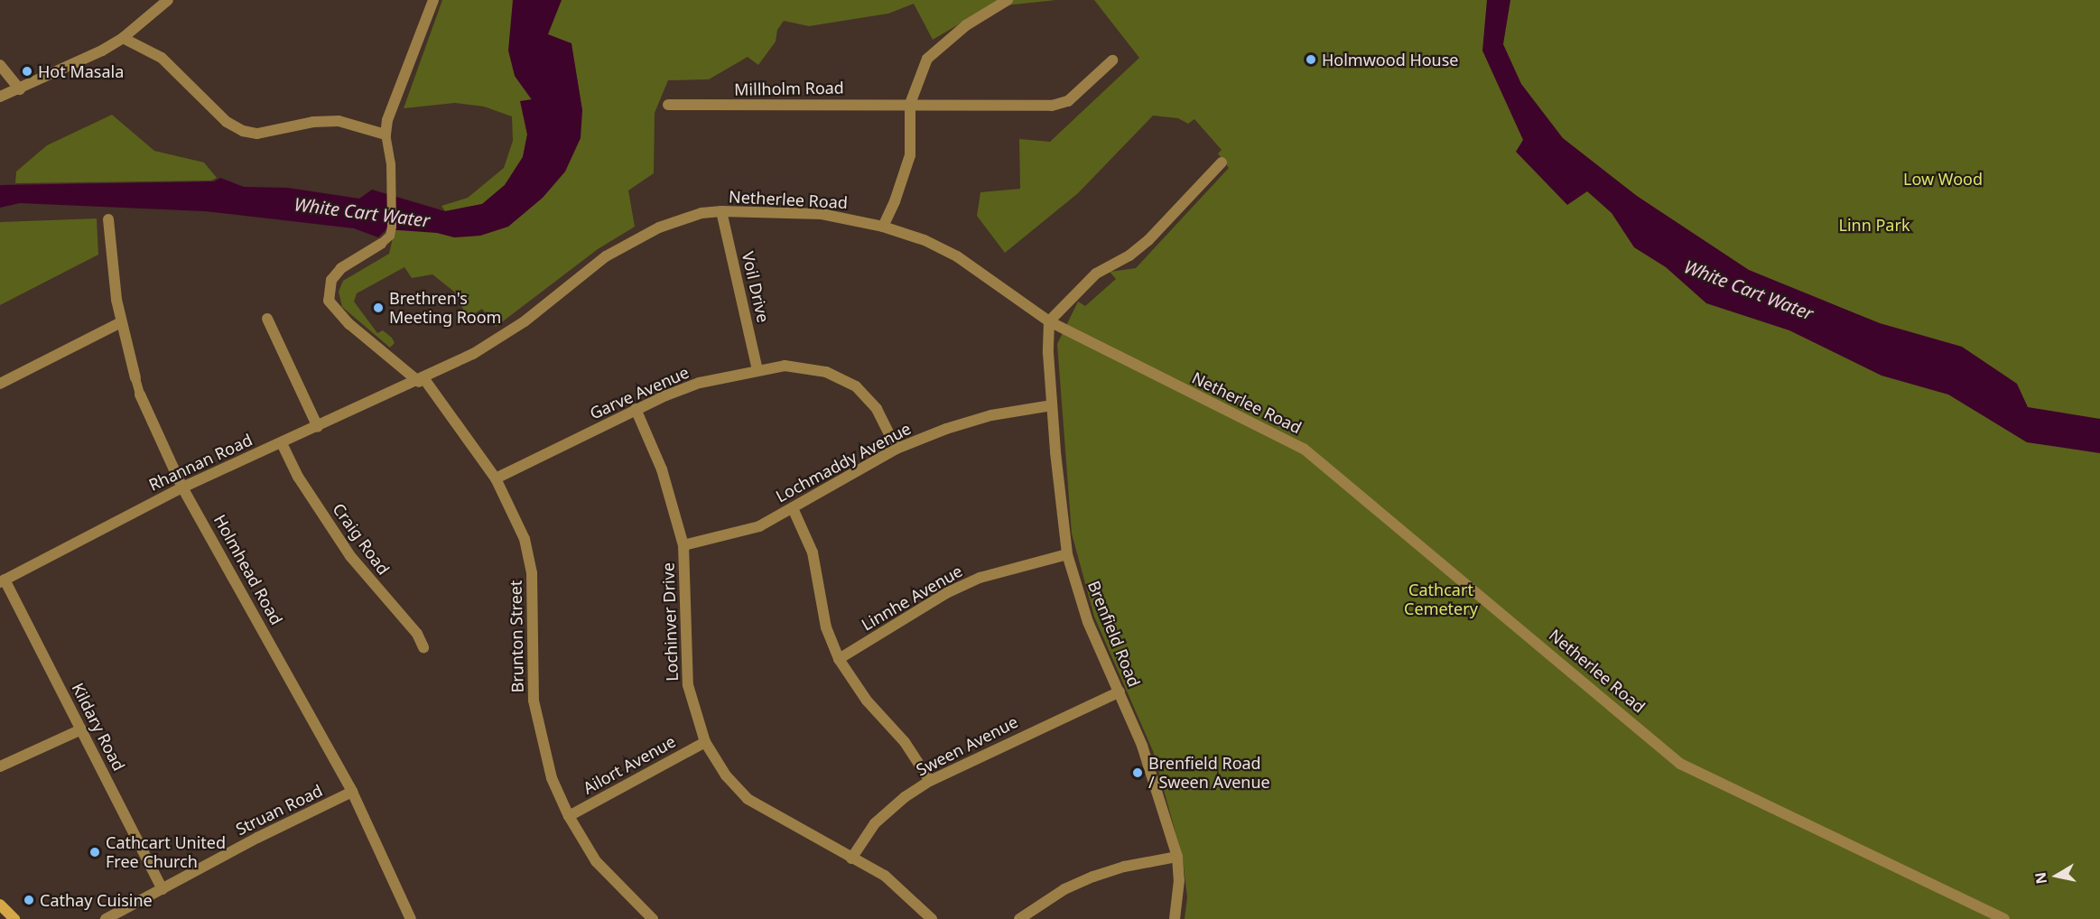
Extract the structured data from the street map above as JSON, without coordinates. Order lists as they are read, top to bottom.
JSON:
{
  "streets": {
    "street": [
      "Millholm Road",
      "Netherlee Road",
      "Voil Drive",
      "Garve Avenue",
      "Rhannan Road",
      "Lochmaddy Avenue",
      "Craig Road",
      "Holmhead Road",
      "Linnhe Avenue",
      "Lochinver Drive",
      "Brenfield Road",
      "Brunton Street",
      "Kildary Road",
      "Sween Avenue",
      "Ailort Avenue",
      "Struan Road"
    ]
  },
  "crossings": [
    ["Netherlee Road", "Voil Drive"],
    ["Netherlee Road", "Rhannan Road"],
    ["Netherlee Road", "Brenfield Road"],
    ["Netherlee Road", "Brunton Street"],
    ["Voil Drive", "Garve Avenue"],
    ["Garve Avenue", "Lochmaddy Avenue"],
    ["Garve Avenue", "Lochinver Drive"],
    ["Garve Avenue", "Brunton Street"],
    ["Rhannan Road", "Craig Road"],
    ["Rhannan Road", "Holmhead Road"],
    ["Rhannan Road", "Brunton Street"],
    ["Rhannan Road", "Kildary Road"],
    ["Lochmaddy Avenue", "Lochinver Drive"],
    ["Lochmaddy Avenue", "Brenfield Road"],
    ["Holmhead Road", "Struan Road"],
    ["Linnhe Avenue", "Brenfield Road"],
    ["Lochinver Drive", "Sween Avenue"],
    ["Lochinver Drive", "Ailort Avenue"],
    ["Brenfield Road", "Sween Avenue"],
    ["Brunton Street", "Ailort Avenue"],
    ["Kildary Road", "Struan Road"]
  ],
  "water": ["White Cart Water"],
  "parks": ["Low Wood", "Linn Park", "Cathcart Cemetery"],
  "places": [
    "Holmwood House",
    "Hot Masala",
    "Brethren's Meeting Room",
    "Brenfield Road / Sween Avenue",
    "Cathcart United Free Church",
    "Cathay Cuisine"
  ],
  "north": "left"
}
